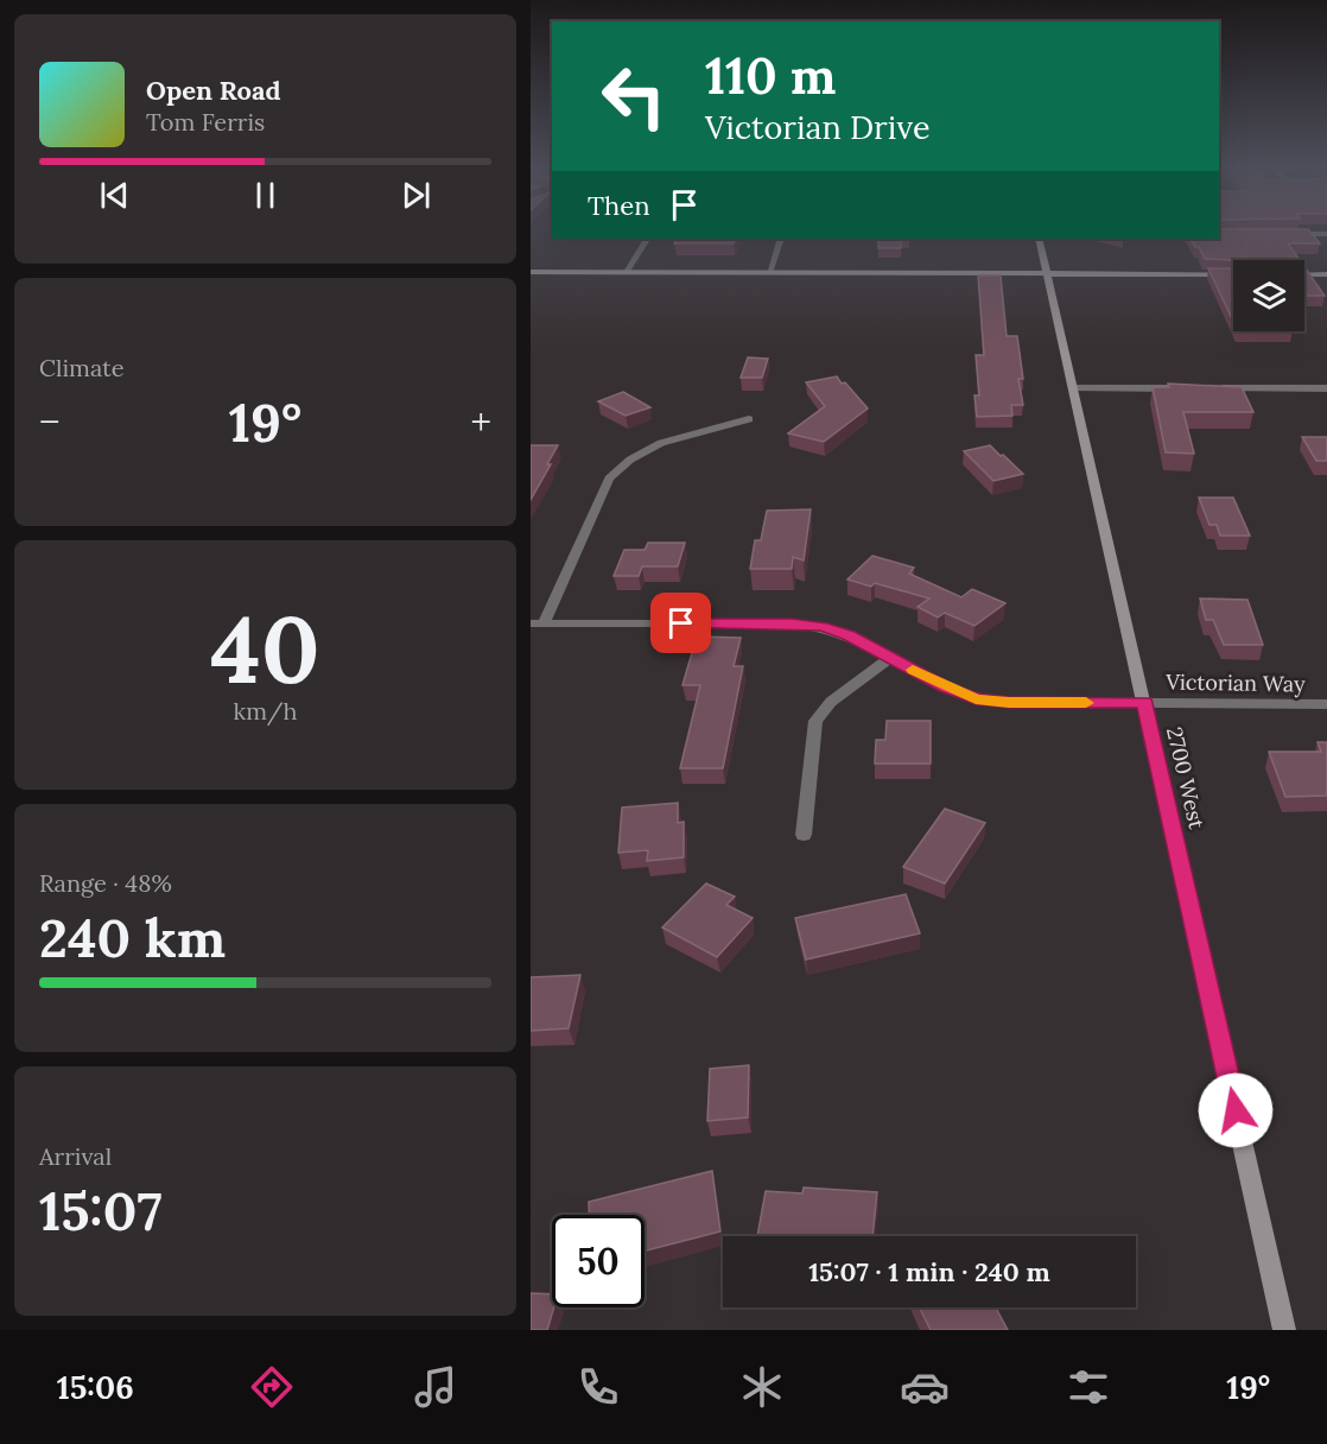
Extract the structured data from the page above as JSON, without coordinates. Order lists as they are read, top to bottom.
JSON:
{
  "streets": {
    "main road": ["2700 West"],
    "street": ["Victorian Way"]
  },
  "crossings": [
    ["Victorian Way", "2700 West"]
  ],
  "page": {
    "turn": ["110 m", "Victorian Drive"],
    "song": ["Open Road", "Tom Ferris"],
    "then": "Then",
    "tile": [
      "Climate",
      ["40", "km/h"],
      ["Range · 48%", "240 km"],
      ["Arrival", "15:07"]
    ],
    "heat": ["−", "19°", "+"],
    "limit": "50",
    "trip": "15:07 · 1 min · 240 m",
    "tabs": ["15:06", "19°"]
  }
}
